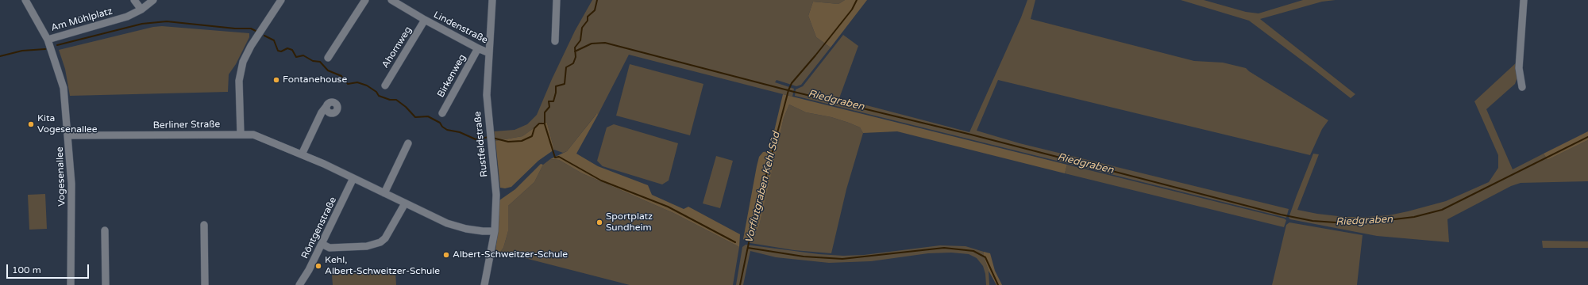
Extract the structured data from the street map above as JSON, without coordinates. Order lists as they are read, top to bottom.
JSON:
{
  "streets": {
    "street": [
      "Am Mühlplatz",
      "Lindenstraße",
      "Ahornweg",
      "Birkenweg",
      "Berliner Straße",
      "Rustfeldstraße",
      "Vogesenallee",
      "Röntgenstraße"
    ]
  },
  "crossings": [
    ["Am Mühlplatz", "Vogesenallee"],
    ["Lindenstraße", "Ahornweg"],
    ["Lindenstraße", "Birkenweg"],
    ["Lindenstraße", "Rustfeldstraße"],
    ["Berliner Straße", "Rustfeldstraße"],
    ["Berliner Straße", "Vogesenallee"],
    ["Berliner Straße", "Röntgenstraße"]
  ],
  "water": ["Riedgraben", "Vorflutgraben Kehl Süd"],
  "places": [
    "Fontanehouse",
    "Kita Vogesenallee",
    "Sportplatz Sundheim",
    "Albert-Schweitzer-Schule",
    "Kehl, Albert-Schweitzer-Schule"
  ],
  "scale_bar": "100 m"
}
